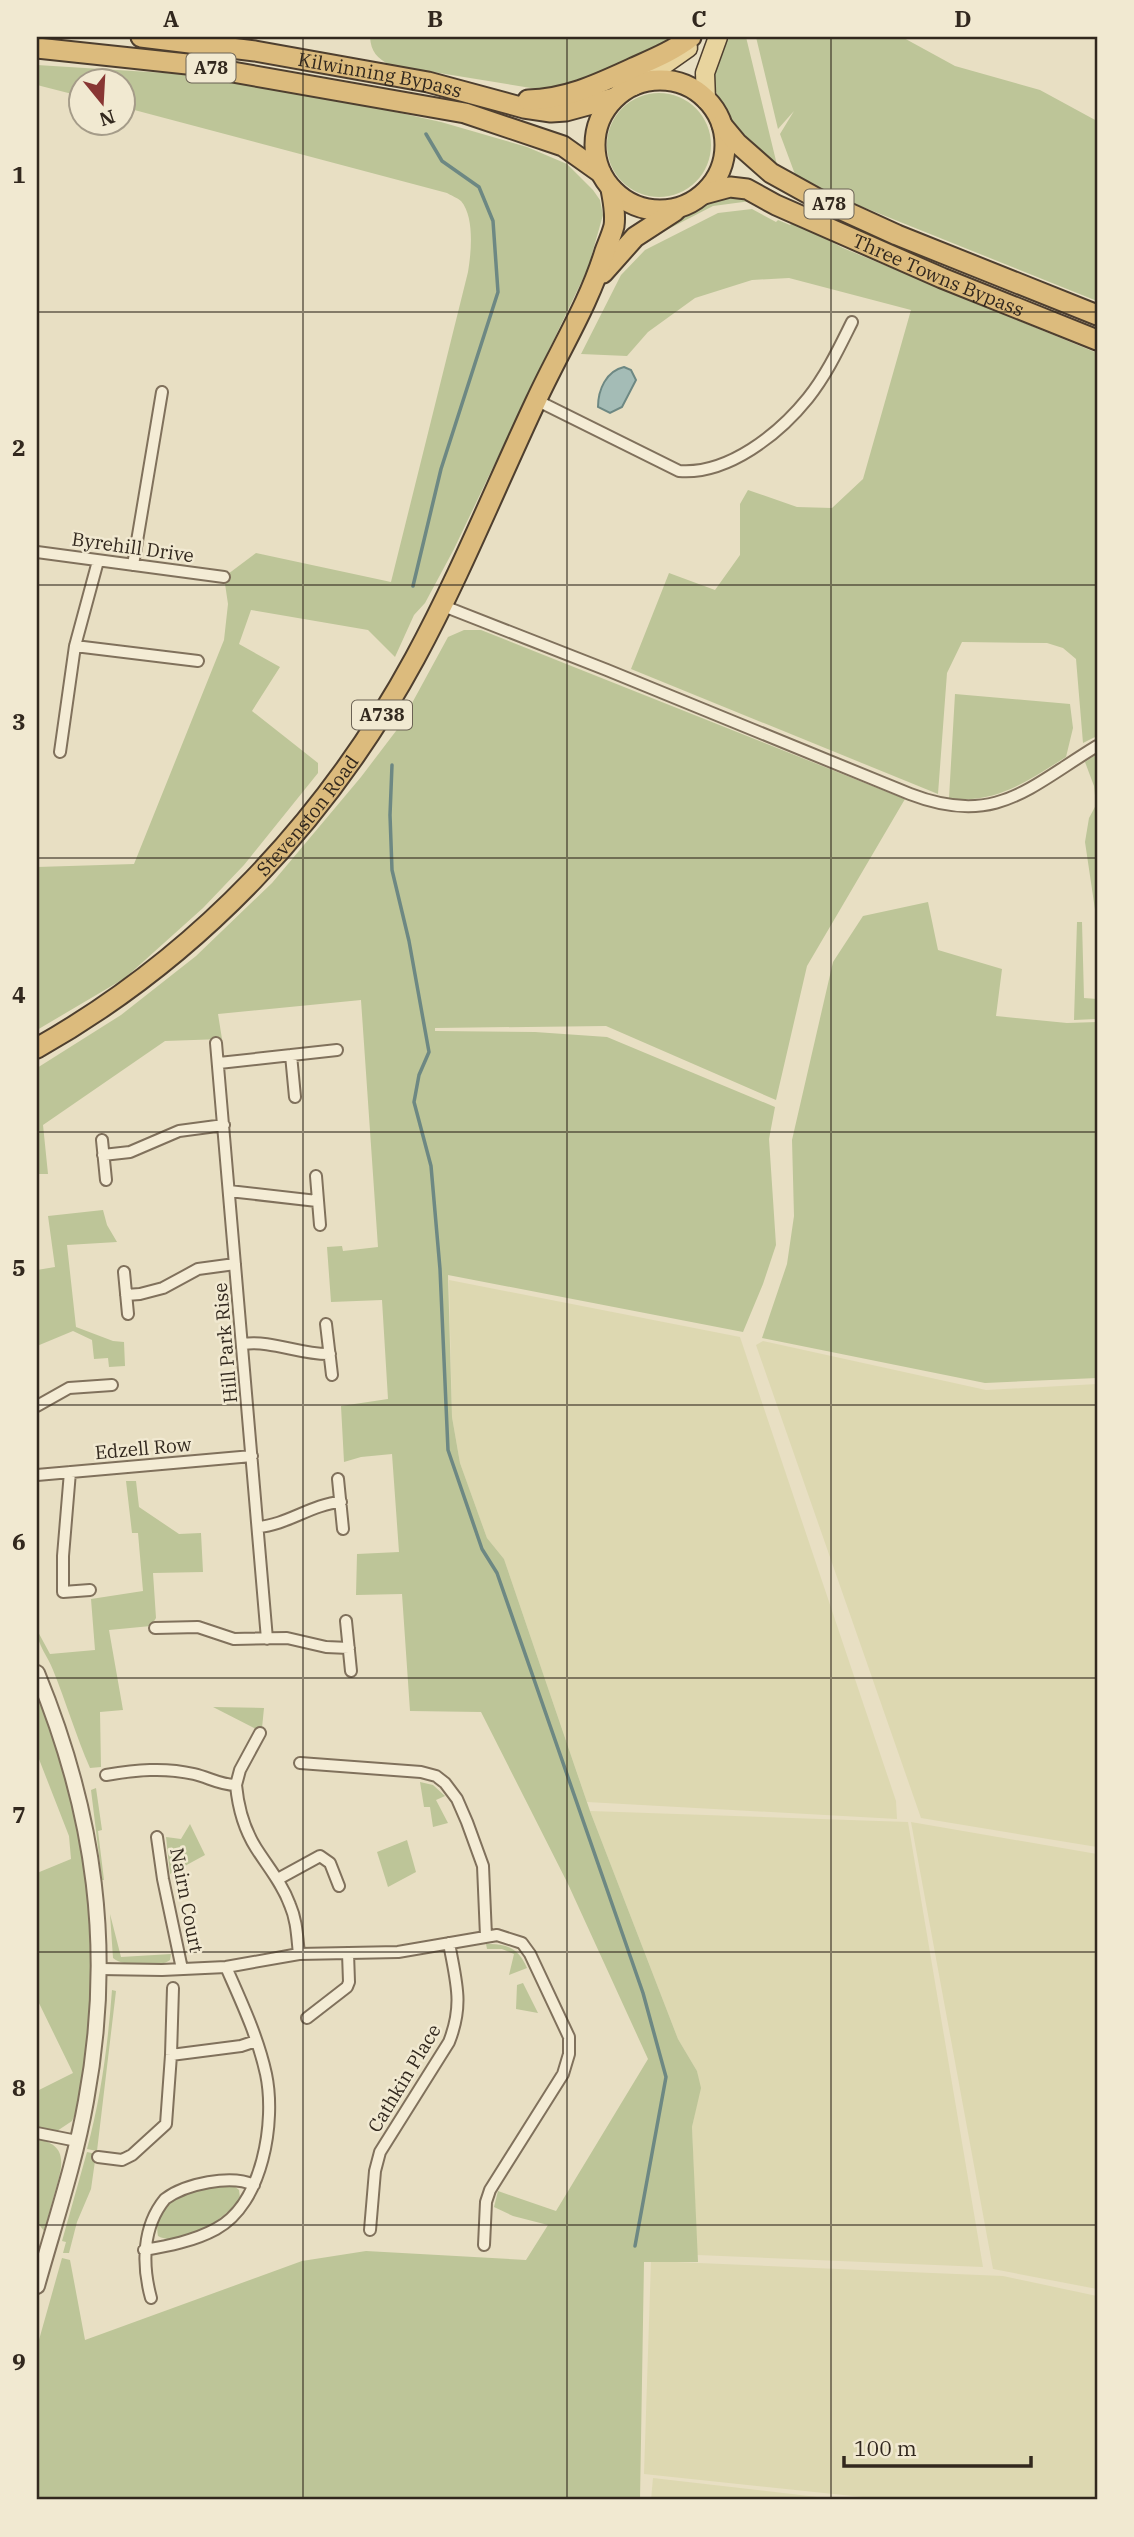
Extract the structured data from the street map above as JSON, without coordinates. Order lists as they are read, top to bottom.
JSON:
{
  "streets": {
    "highway": [
      "A78",
      "Kilwinning Bypass",
      "Three Towns Bypass",
      "A738",
      "Stevenston Road"
    ],
    "street": [
      "Byrehill Drive",
      "Hill Park Rise",
      "Edzell Row",
      "Nairn Court",
      "Cathkin Place"
    ]
  },
  "crossings": [
    ["A78", "Kilwinning Bypass"],
    ["A78", "Three Towns Bypass"],
    ["A78", "A738"],
    ["Kilwinning Bypass", "Three Towns Bypass"],
    ["Kilwinning Bypass", "A738"],
    ["Three Towns Bypass", "A738"],
    ["A738", "Stevenston Road"],
    ["Hill Park Rise", "Edzell Row"]
  ],
  "scale_bar": "100 m",
  "north": "bottom",
  "grid": {
    "columns": [
      "A",
      "B",
      "C",
      "D"
    ],
    "rows": [
      "1",
      "2",
      "3",
      "4",
      "5",
      "6",
      "7",
      "8",
      "9"
    ]
  }
}
